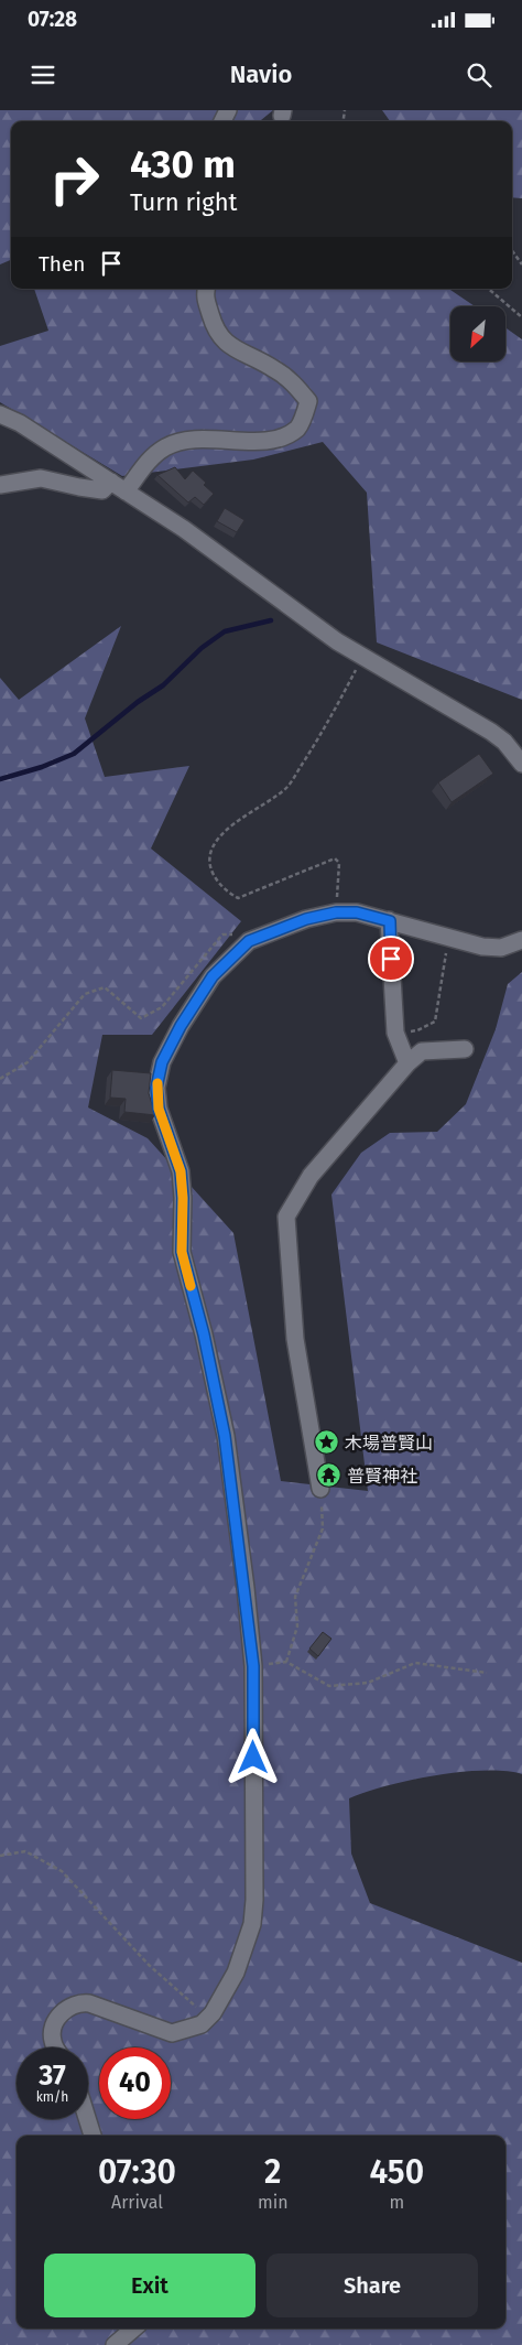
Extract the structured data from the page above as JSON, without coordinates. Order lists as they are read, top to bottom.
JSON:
{
  "places": {
    "place": ["木場普賢山"],
    "temple": ["普賢神社"]
  },
  "north": "bottom left",
  "page": {
    "status": "07:28",
    "header": "Navio",
    "turn": ["430 m", "Turn right"],
    "then": "Then",
    "speed": "37 km/h",
    "limit": "40",
    "eta": [
      "07:30",
      "Arrival",
      "2",
      "min",
      "450",
      "m"
    ],
    "buttons": ["Exit", "Share"]
  }
}
